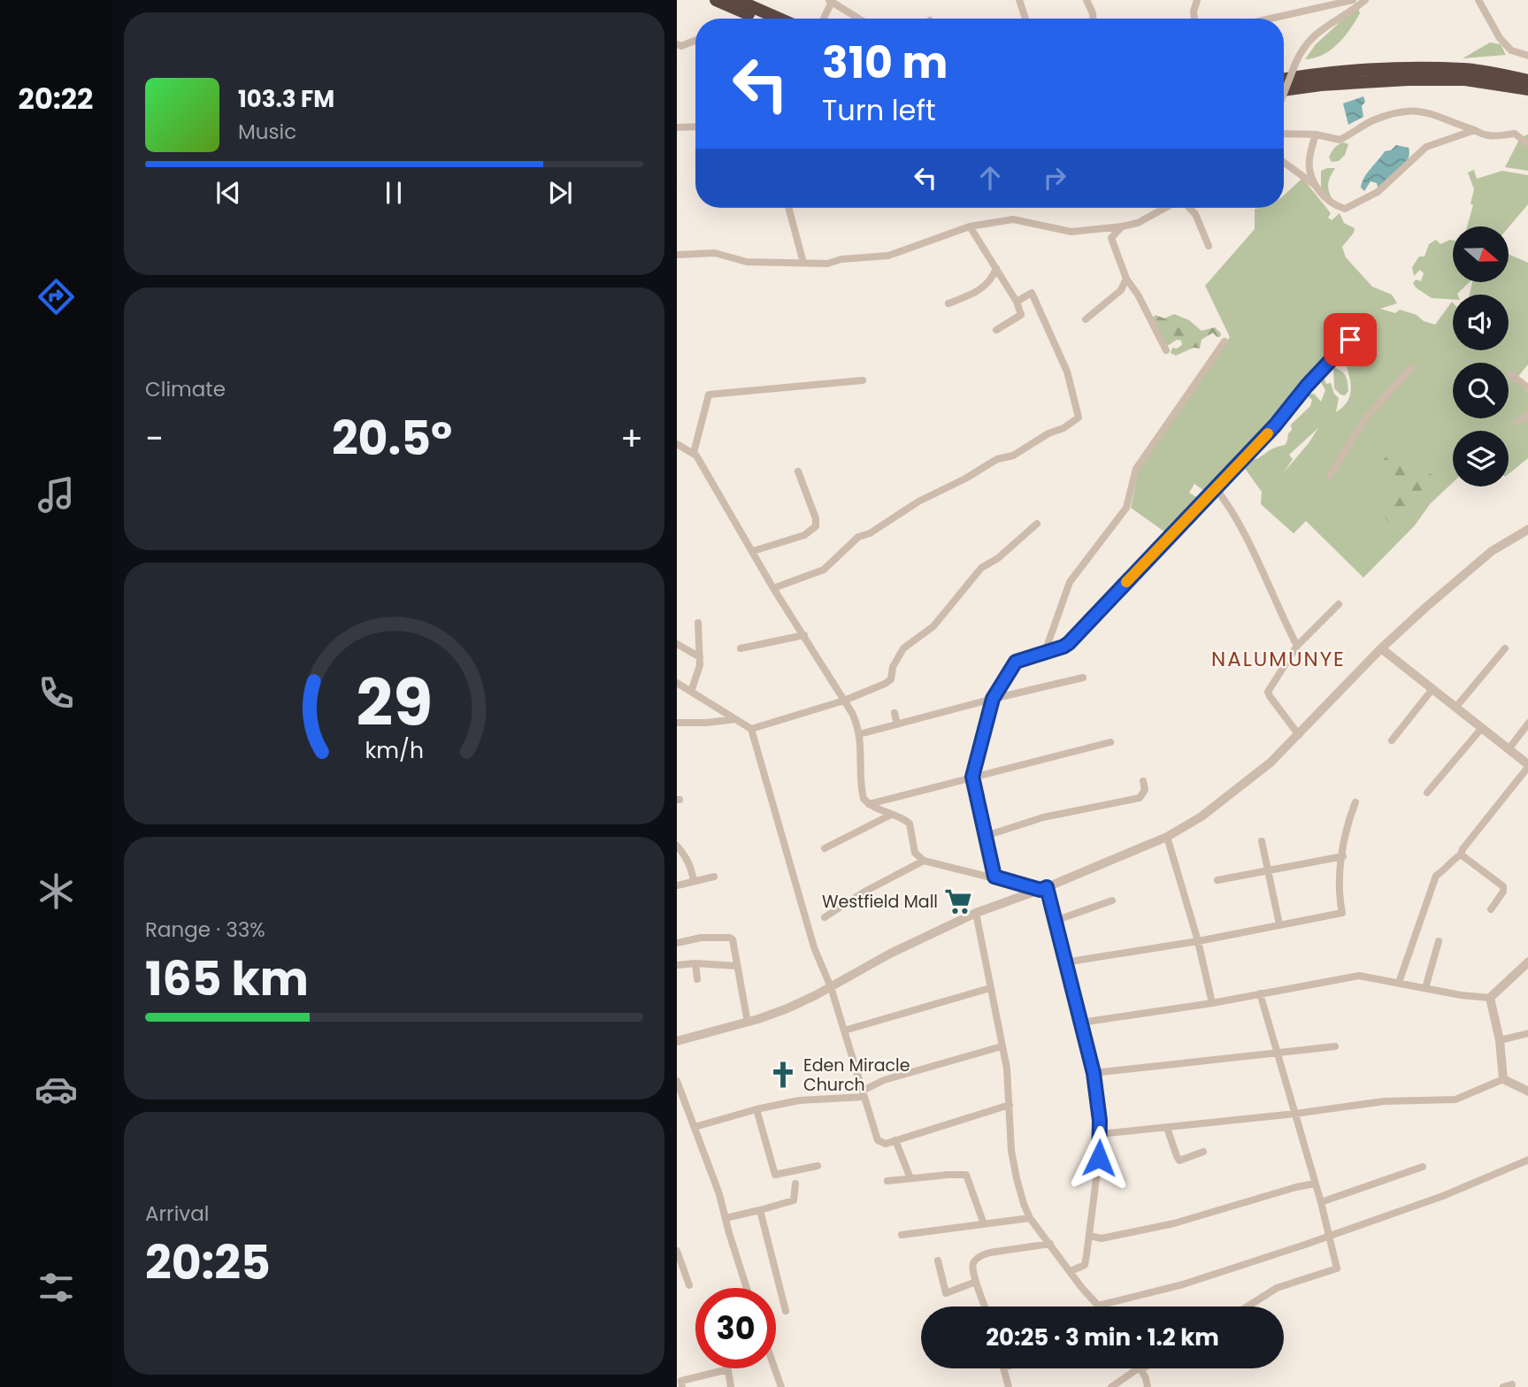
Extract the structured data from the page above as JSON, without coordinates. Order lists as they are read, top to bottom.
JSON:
{
  "districts": ["NALUMUNYE"],
  "places": {
    "supermarket": ["Westfield Mall"],
    "church": ["Eden Miracle Church"]
  },
  "north": "right",
  "page": {
    "tabs": "20:22",
    "turn": ["310 m", "Turn left"],
    "song": ["103.3 FM", "Music"],
    "tile": [
      "Climate",
      ["Range · 33%", "165 km"],
      ["Arrival", "20:25"]
    ],
    "heat": ["−", "20.5°", "+"],
    "limit": "30",
    "trip": "20:25 · 3 min · 1.2 km",
    "gauge": ["29", "km/h"]
  }
}
